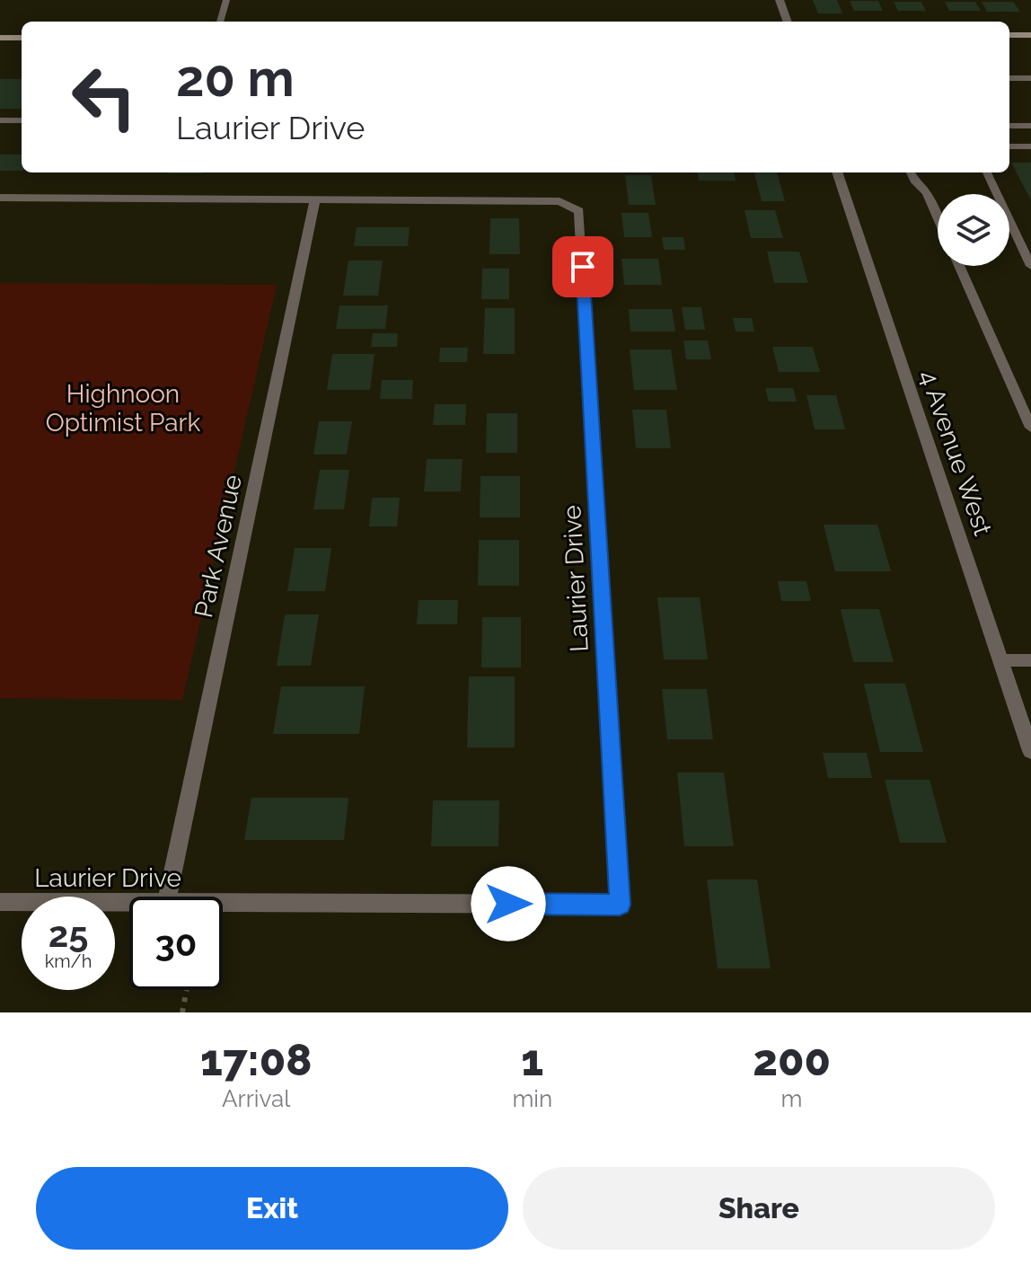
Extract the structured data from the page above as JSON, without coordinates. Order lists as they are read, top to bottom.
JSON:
{
  "streets": {
    "street": ["4 Avenue West", "Park Avenue", "Laurier Drive"]
  },
  "crossings": [
    ["Park Avenue", "Laurier Drive"]
  ],
  "parks": ["Highnoon Optimist Park"],
  "page": {
    "turn": ["20 m", "Laurier Drive"],
    "speed": "25 km/h",
    "limit": "30",
    "eta": [
      "17:08",
      "Arrival",
      "1",
      "min",
      "200",
      "m"
    ],
    "buttons": ["Exit", "Share"]
  }
}
